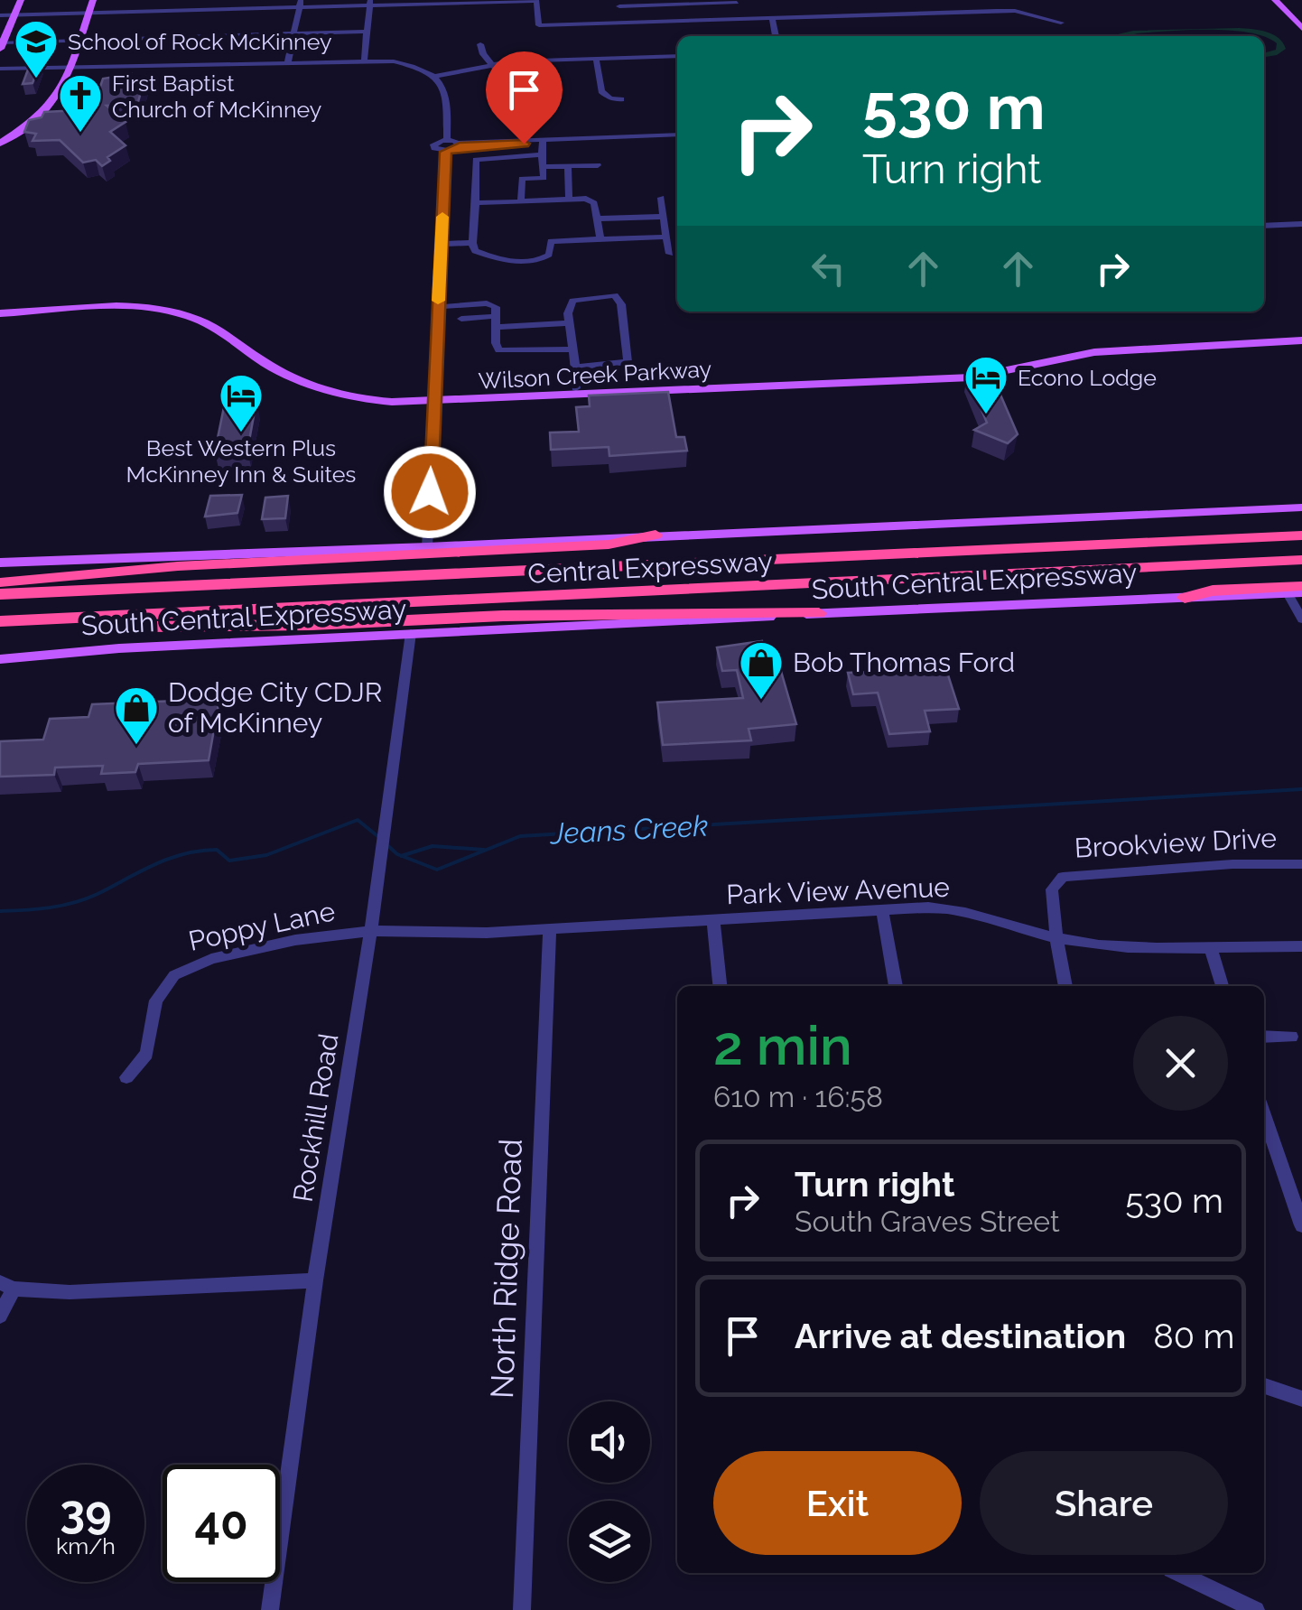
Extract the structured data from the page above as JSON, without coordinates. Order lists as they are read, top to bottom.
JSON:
{
  "streets": {
    "highway": ["Central Expressway"],
    "main road": ["Wilson Creek Parkway", "South Central Expressway"],
    "street": [
      "Brookview Drive",
      "Park View Avenue",
      "Poppy Lane",
      "Rockhill Road",
      "North Ridge Road"
    ]
  },
  "crossings": [
    ["South Central Expressway", "Rockhill Road"],
    ["Brookview Drive", "Park View Avenue"],
    ["Park View Avenue", "Poppy Lane"],
    ["Park View Avenue", "Rockhill Road"],
    ["Park View Avenue", "North Ridge Road"],
    ["Poppy Lane", "Rockhill Road"]
  ],
  "water": ["Jeans Creek"],
  "places": {
    "school or university": ["School of Rock McKinney"],
    "church": ["First Baptist Church of McKinney"],
    "hotel": ["Econo Lodge", "Best Western Plus McKinney Inn & Suites"],
    "shop": ["Bob Thomas Ford", "Dodge City CDJR of McKinney"]
  },
  "page": {
    "turn": ["530 m", "Turn right"],
    "heading": ["2 min", "610 m · 16:58"],
    "list": [
      {
        "name": "Turn right",
        "note": "South Graves Street",
        "value": "530 m"
      },
      {
        "name": "Arrive at destination",
        "value": "80 m"
      }
    ],
    "buttons": ["Exit", "Share"],
    "speed": "39 km/h",
    "limit": "40"
  }
}
